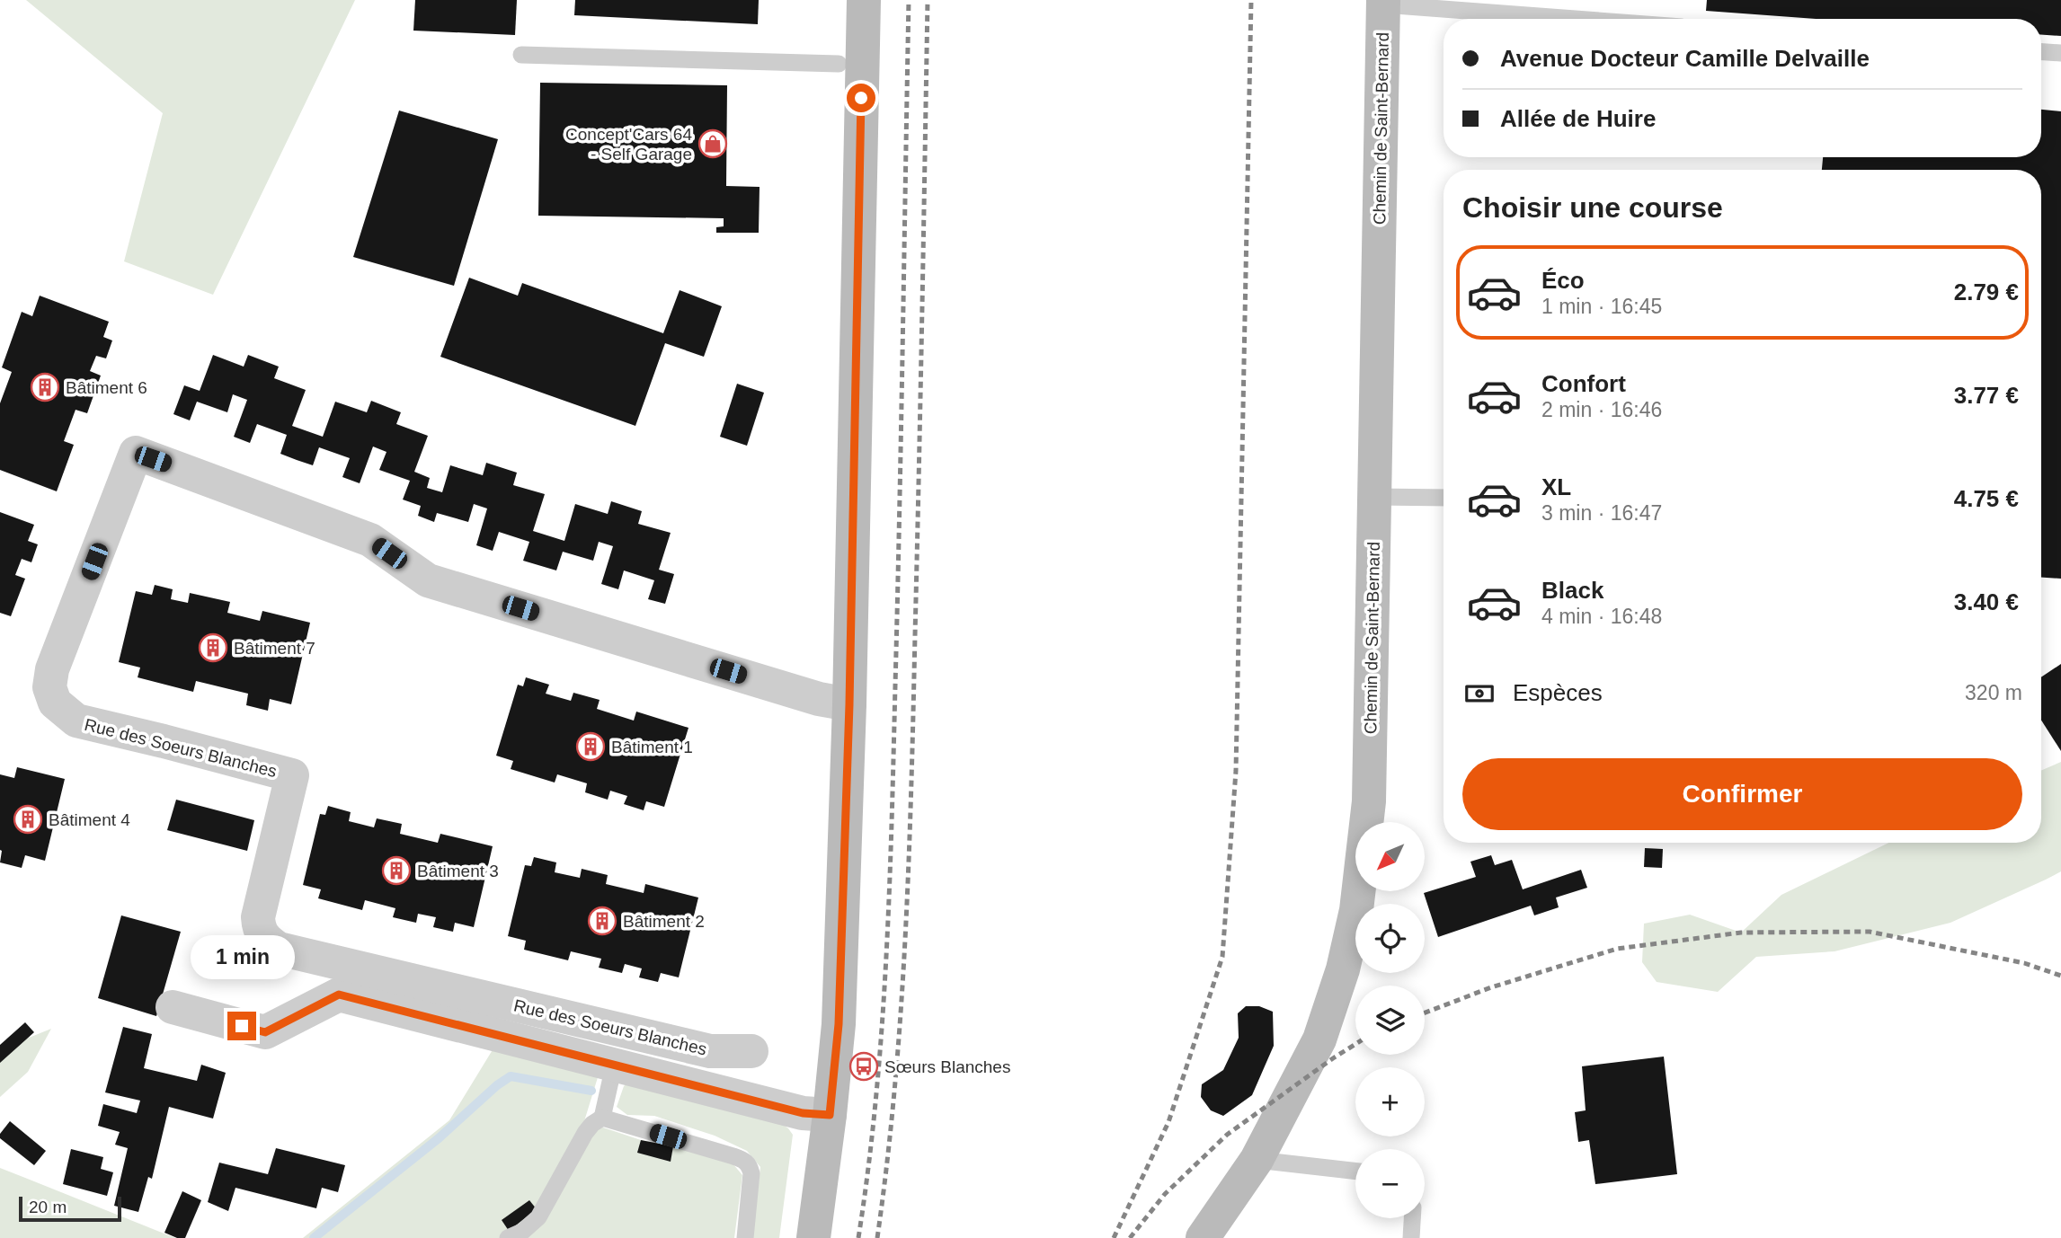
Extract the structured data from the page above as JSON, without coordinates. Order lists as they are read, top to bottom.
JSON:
{
  "streets": {
    "main road": ["Chemin de Saint-Bernard"],
    "street": ["Rue des Soeurs Blanches"]
  },
  "places": {
    "shop": ["Concept'Cars 64 - Self Garage"],
    "building": [
      "Bâtiment 6",
      "Bâtiment 7",
      "Bâtiment 1",
      "Bâtiment 4",
      "Bâtiment 3",
      "Bâtiment 2"
    ],
    "bus stop": ["Sœurs Blanches"]
  },
  "scale_bar": "20 m",
  "north": "bottom left",
  "page": {
    "banner": ["Avenue Docteur Camille Delvaille", "Allée de Huire"],
    "heading": "Choisir une course",
    "list": [
      {
        "name": "Éco",
        "note": "1 min · 16:45",
        "value": "2.79 €"
      },
      {
        "name": "Confort",
        "note": "2 min · 16:46",
        "value": "3.77 €"
      },
      {
        "name": "XL",
        "note": "3 min · 16:47",
        "value": "4.75 €"
      },
      {
        "name": "Black",
        "note": "4 min · 16:48",
        "value": "3.40 €"
      }
    ],
    "pay": ["Espèces", "320 m"],
    "buttons": "Confirmer",
    "map_buttons": ["+", "−"],
    "bubble": "1 min",
    "scale": "20 m"
  }
}
